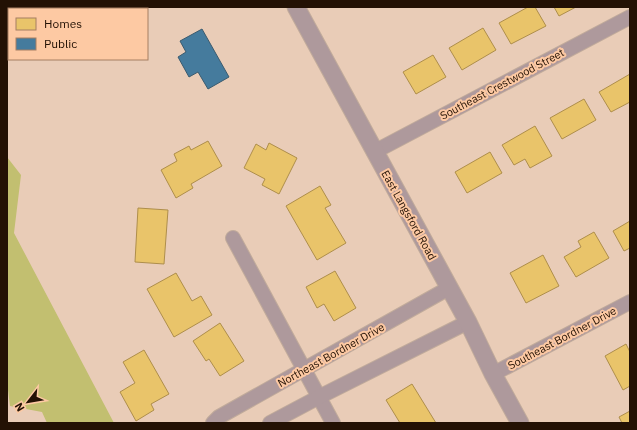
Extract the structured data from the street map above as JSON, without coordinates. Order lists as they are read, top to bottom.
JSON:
{
  "streets": {
    "street": [
      "Southeast Crestwood Street",
      "East Langsford Road",
      "Southeast Bordner Drive",
      "Northeast Bordner Drive"
    ]
  },
  "crossings": [
    ["Southeast Crestwood Street", "East Langsford Road"],
    ["East Langsford Road", "Southeast Bordner Drive"],
    ["East Langsford Road", "Northeast Bordner Drive"]
  ],
  "legend": ["Homes", "Public"],
  "north": "bottom left"
}
